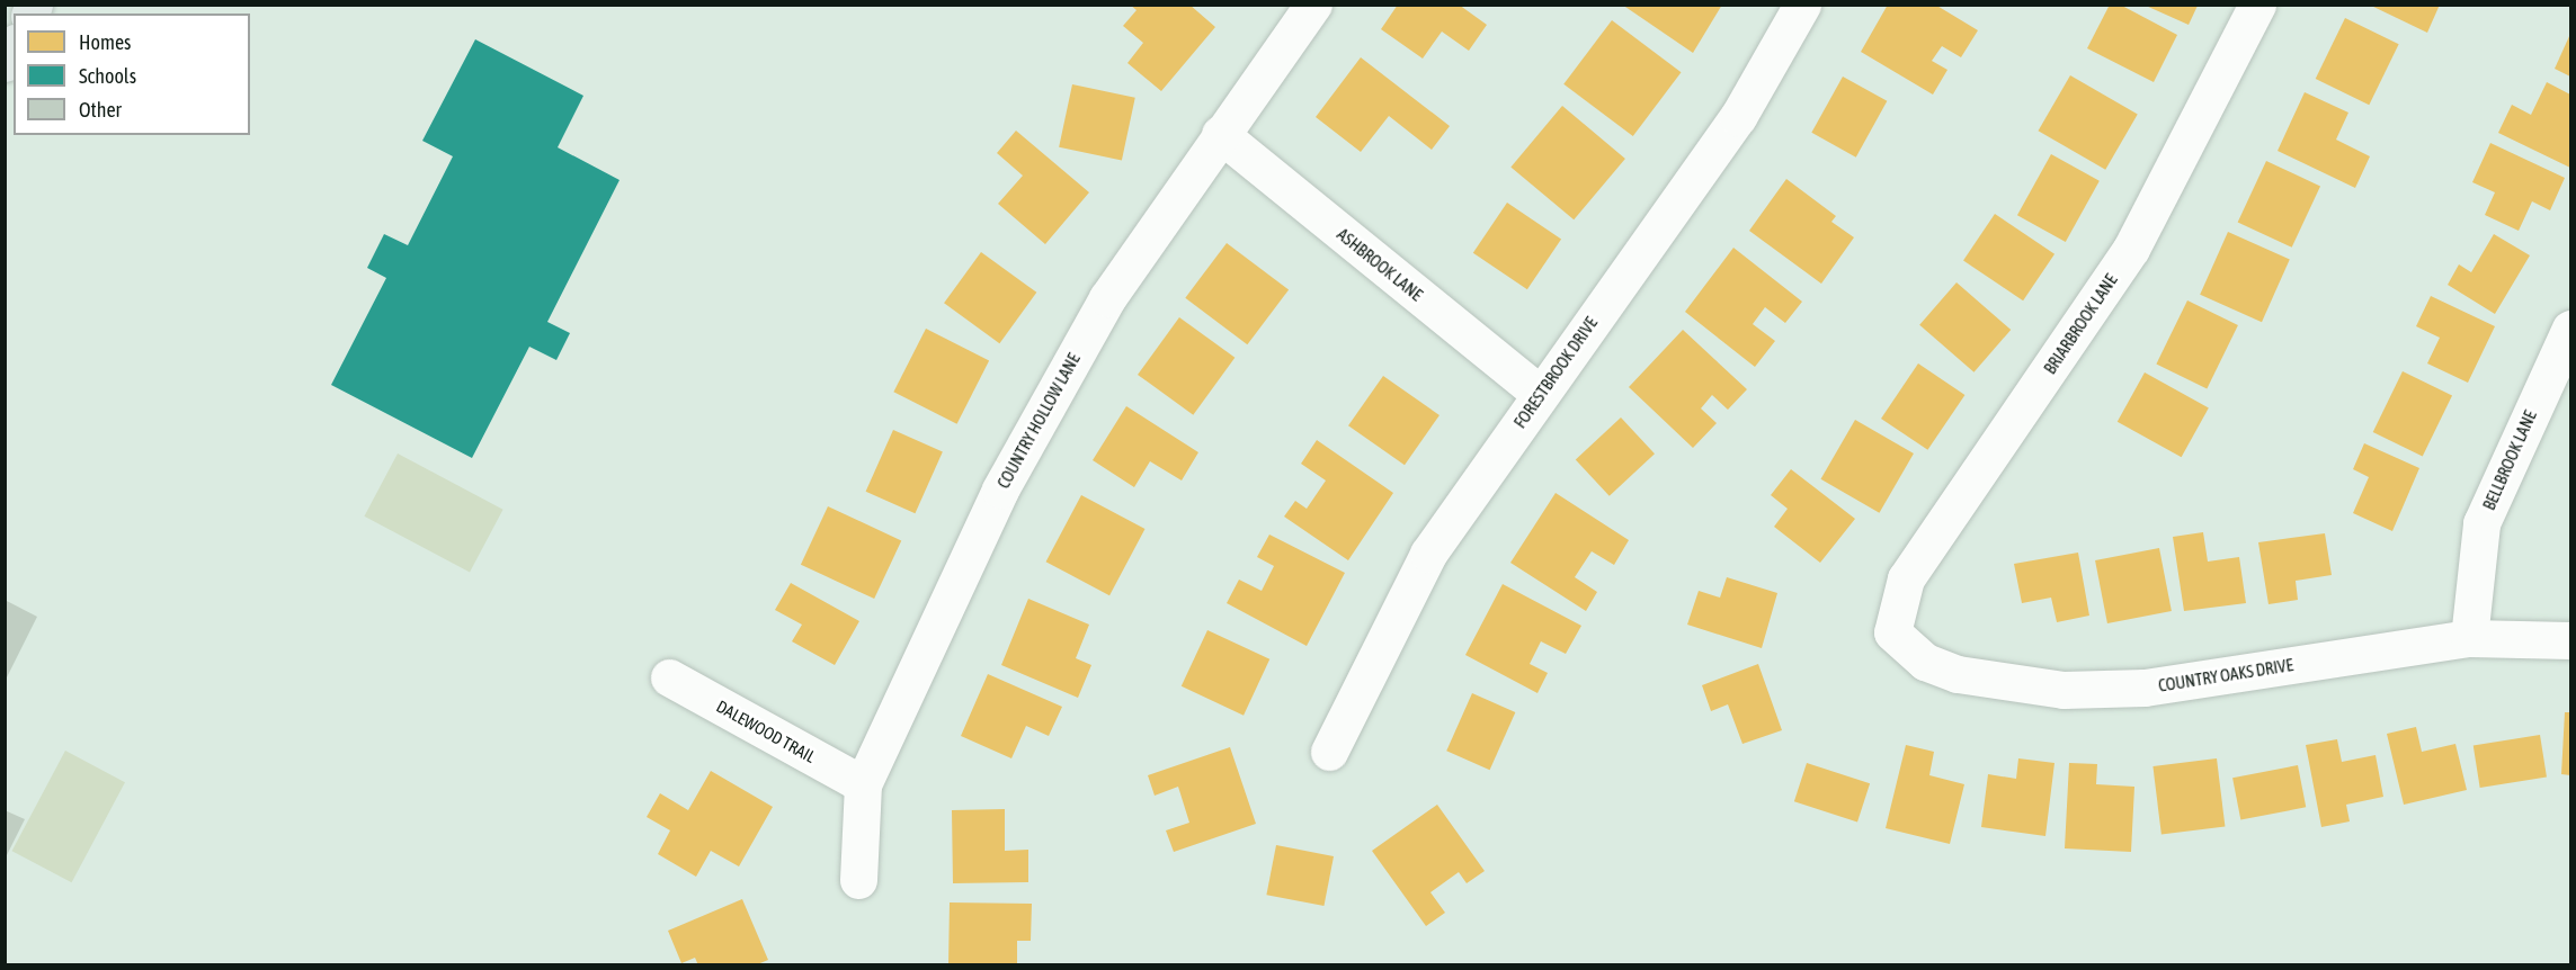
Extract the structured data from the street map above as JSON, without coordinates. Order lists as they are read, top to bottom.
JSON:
{
  "streets": {
    "street": [
      "ASHBROOK LANE",
      "BRIARBROOK LANE",
      "FORESTBROOK DRIVE",
      "COUNTRY HOLLOW LANE",
      "BELLBROOK LANE",
      "COUNTRY OAKS DRIVE",
      "DALEWOOD TRAIL"
    ]
  },
  "crossings": [
    ["ASHBROOK LANE", "FORESTBROOK DRIVE"],
    ["ASHBROOK LANE", "COUNTRY HOLLOW LANE"],
    ["BRIARBROOK LANE", "COUNTRY OAKS DRIVE"],
    ["COUNTRY HOLLOW LANE", "DALEWOOD TRAIL"],
    ["BELLBROOK LANE", "COUNTRY OAKS DRIVE"]
  ],
  "legend": ["Homes", "Schools", "Other"]
}
